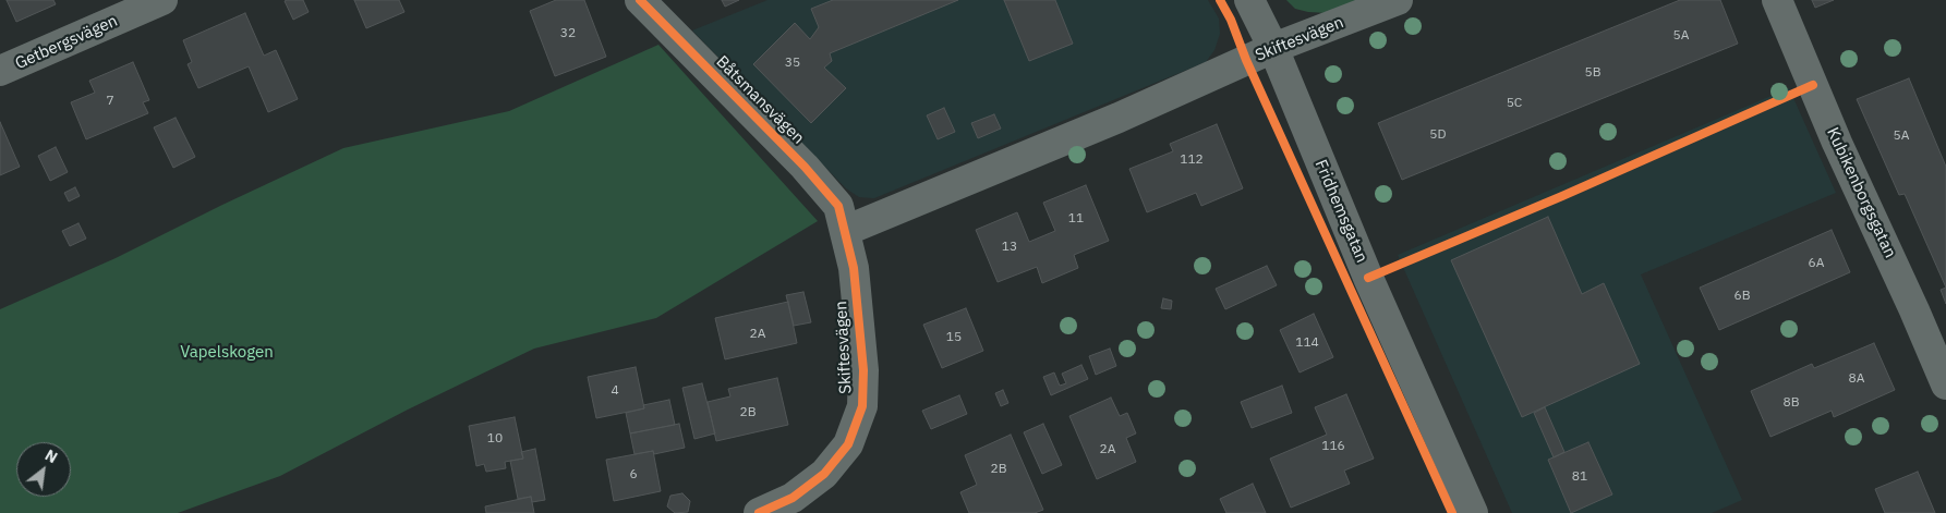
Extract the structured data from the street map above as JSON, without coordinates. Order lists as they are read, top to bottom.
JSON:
{
  "streets": {
    "street": [
      "Skiftesvägen",
      "Getbergsvägen",
      "Båtsmansvägen",
      "Kubikenborgsgatan",
      "Fridhemsgatan"
    ]
  },
  "crossings": [
    ["Skiftesvägen", "Båtsmansvägen"],
    ["Skiftesvägen", "Fridhemsgatan"]
  ],
  "parks": ["Vapelskogen"],
  "house_numbers": [
    "32",
    "5A",
    "35",
    "5B",
    "7",
    "5C",
    "5D",
    "5A",
    "112",
    "11",
    "13",
    "6A",
    "6B",
    "2A",
    "15",
    "114",
    "8A",
    "4",
    "8B",
    "2B",
    "10",
    "116",
    "2A",
    "2B",
    "6",
    "81"
  ],
  "north": "top right"
}
